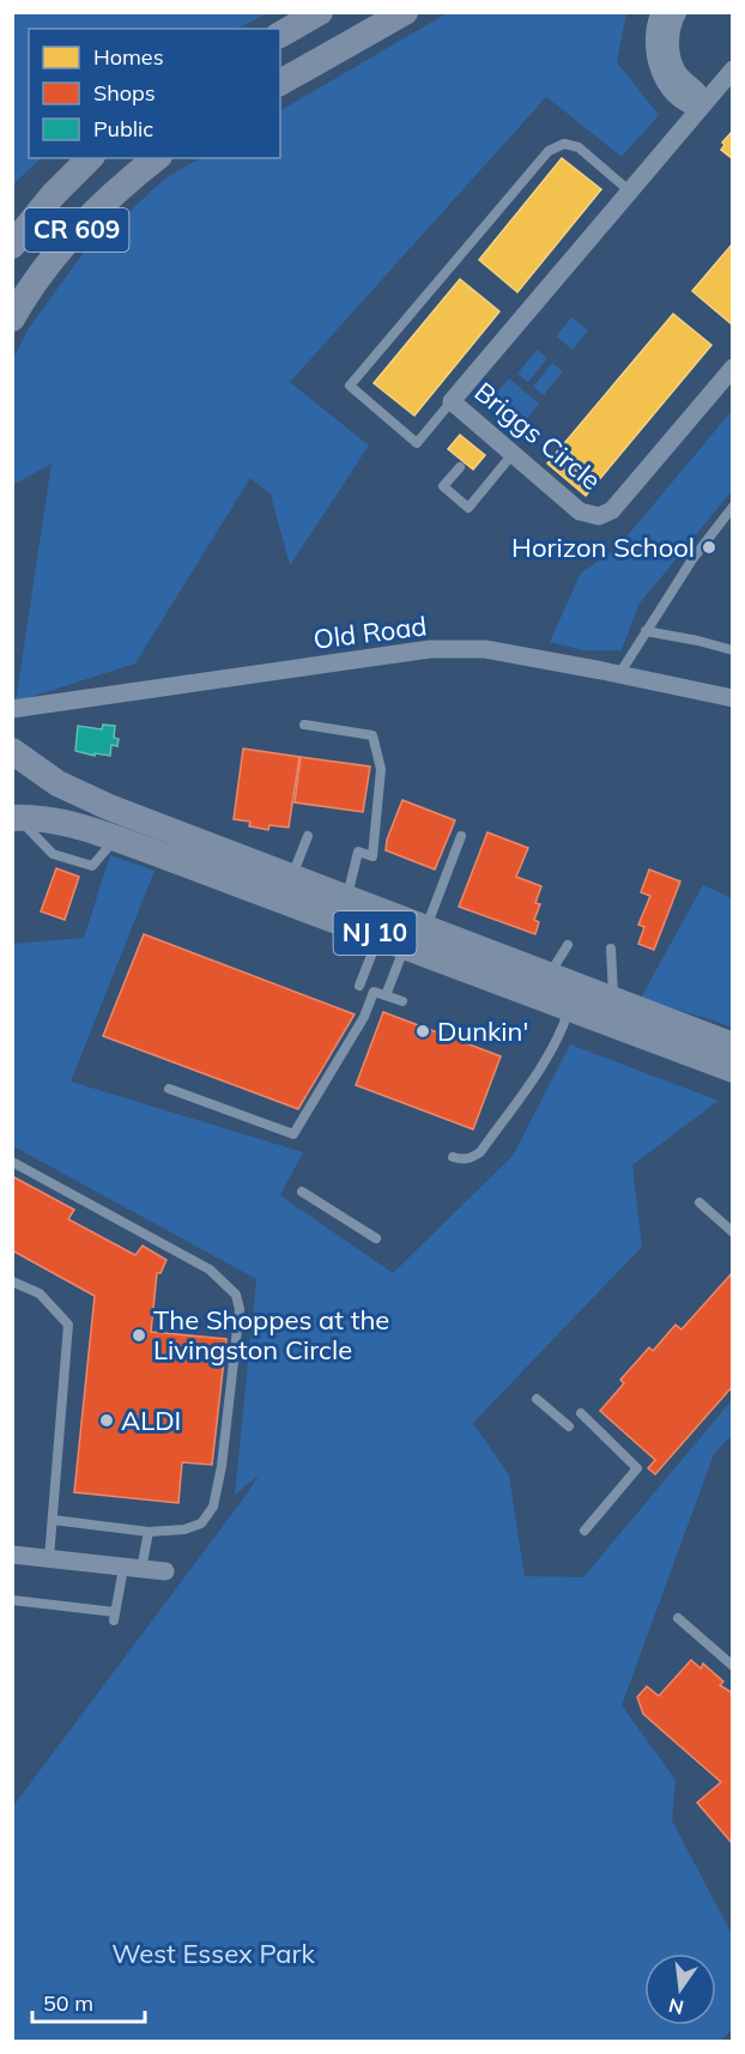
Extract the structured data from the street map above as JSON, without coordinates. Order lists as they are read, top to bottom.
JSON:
{
  "streets": {
    "main road": ["CR 609", "NJ 10"],
    "street": ["Briggs Circle", "Old Road"]
  },
  "parks": ["West Essex Park"],
  "places": [
    "Horizon School",
    "Dunkin'",
    "The Shoppes at the Livingston Circle",
    "ALDI"
  ],
  "legend": ["Homes", "Shops", "Public"],
  "scale_bar": "50 m",
  "north": "bottom"
}
